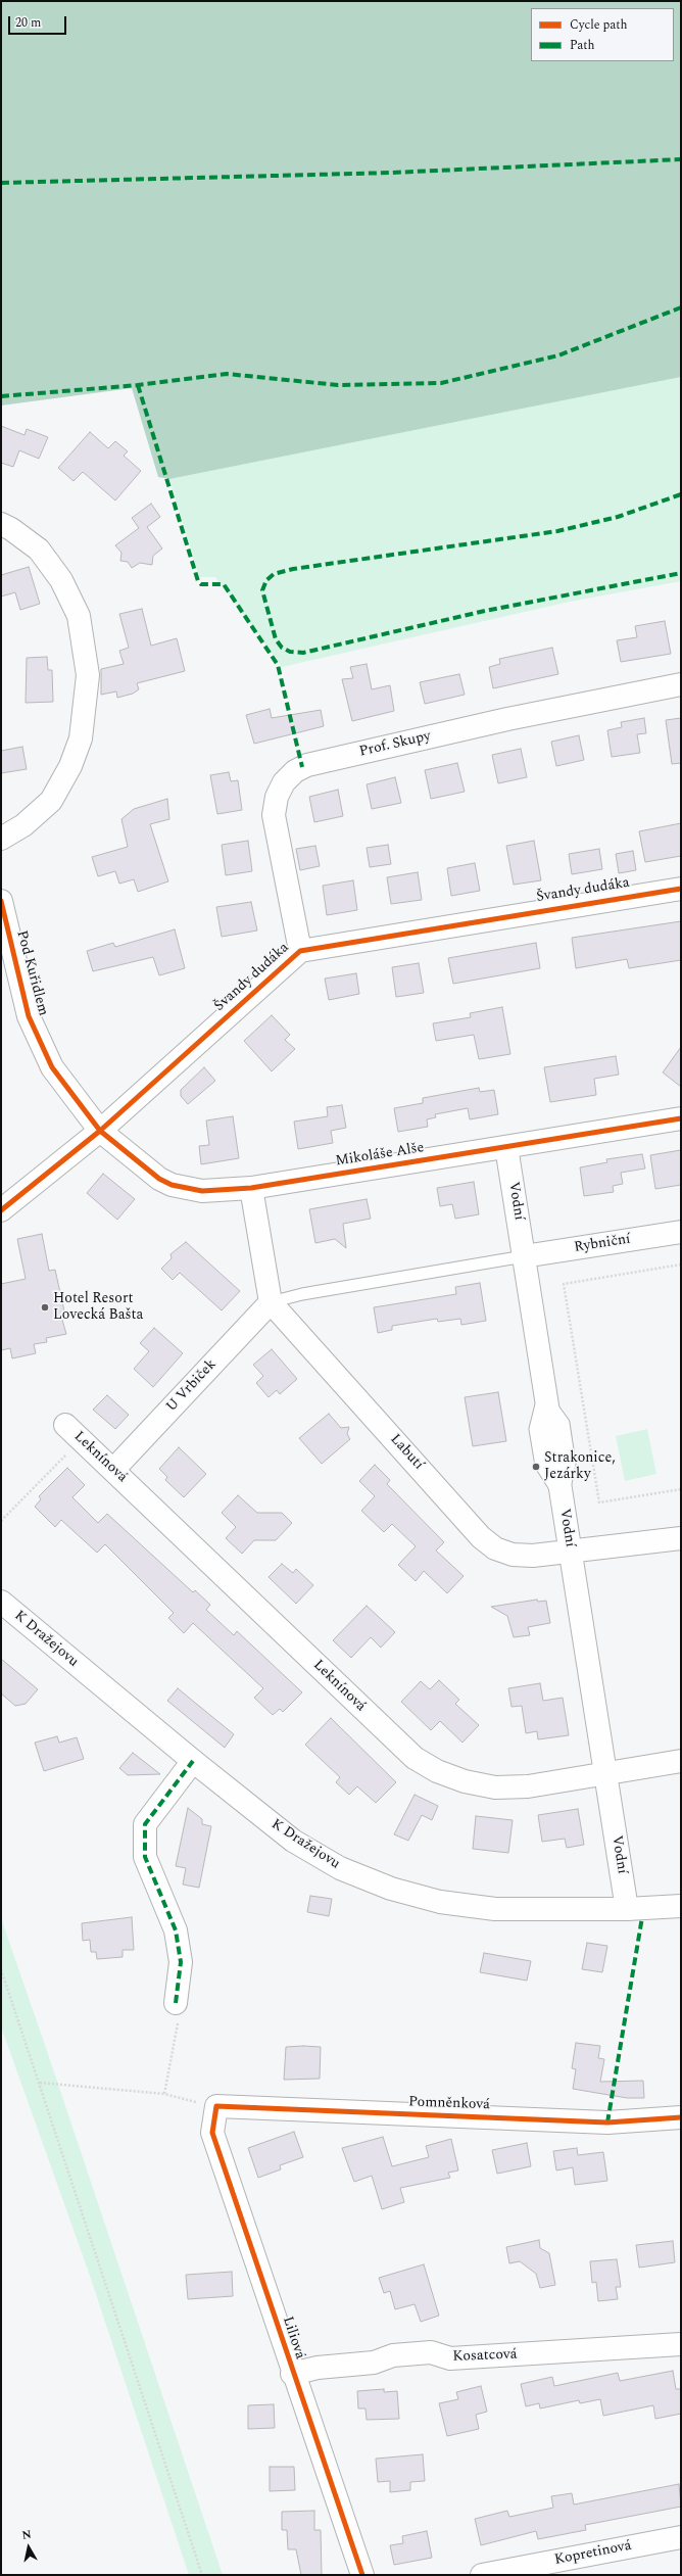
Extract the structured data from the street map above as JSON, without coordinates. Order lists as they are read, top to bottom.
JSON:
{
  "streets": {
    "street": [
      "Prof. Skupy",
      "Švandy dudáka",
      "Pod Kuřidlem",
      "Mikoláše Alše",
      "Vodní",
      "Rybniční",
      "U Vrbiček",
      "Labutí",
      "Leknínová",
      "K Dražejovu",
      "Pomněnková",
      "Liliová",
      "Kosatcová",
      "Kopretinová"
    ]
  },
  "crossings": [
    ["Prof. Skupy", "Švandy dudáka"],
    ["Švandy dudáka", "Pod Kuřidlem"],
    ["Švandy dudáka", "Mikoláše Alše"],
    ["Pod Kuřidlem", "Mikoláše Alše"],
    ["Mikoláše Alše", "Vodní"],
    ["Vodní", "Rybniční"],
    ["Vodní", "Labutí"],
    ["Vodní", "Leknínová"],
    ["Vodní", "K Dražejovu"],
    ["U Vrbiček", "Labutí"],
    ["U Vrbiček", "Leknínová"],
    ["Pomněnková", "Liliová"],
    ["Liliová", "Kosatcová"]
  ],
  "places": ["Hotel Resort Lovecká Bašta", "Strakonice, Jezárky"],
  "legend": ["Cycle path", "Path"],
  "scale_bar": "20 m",
  "north": "top"
}
